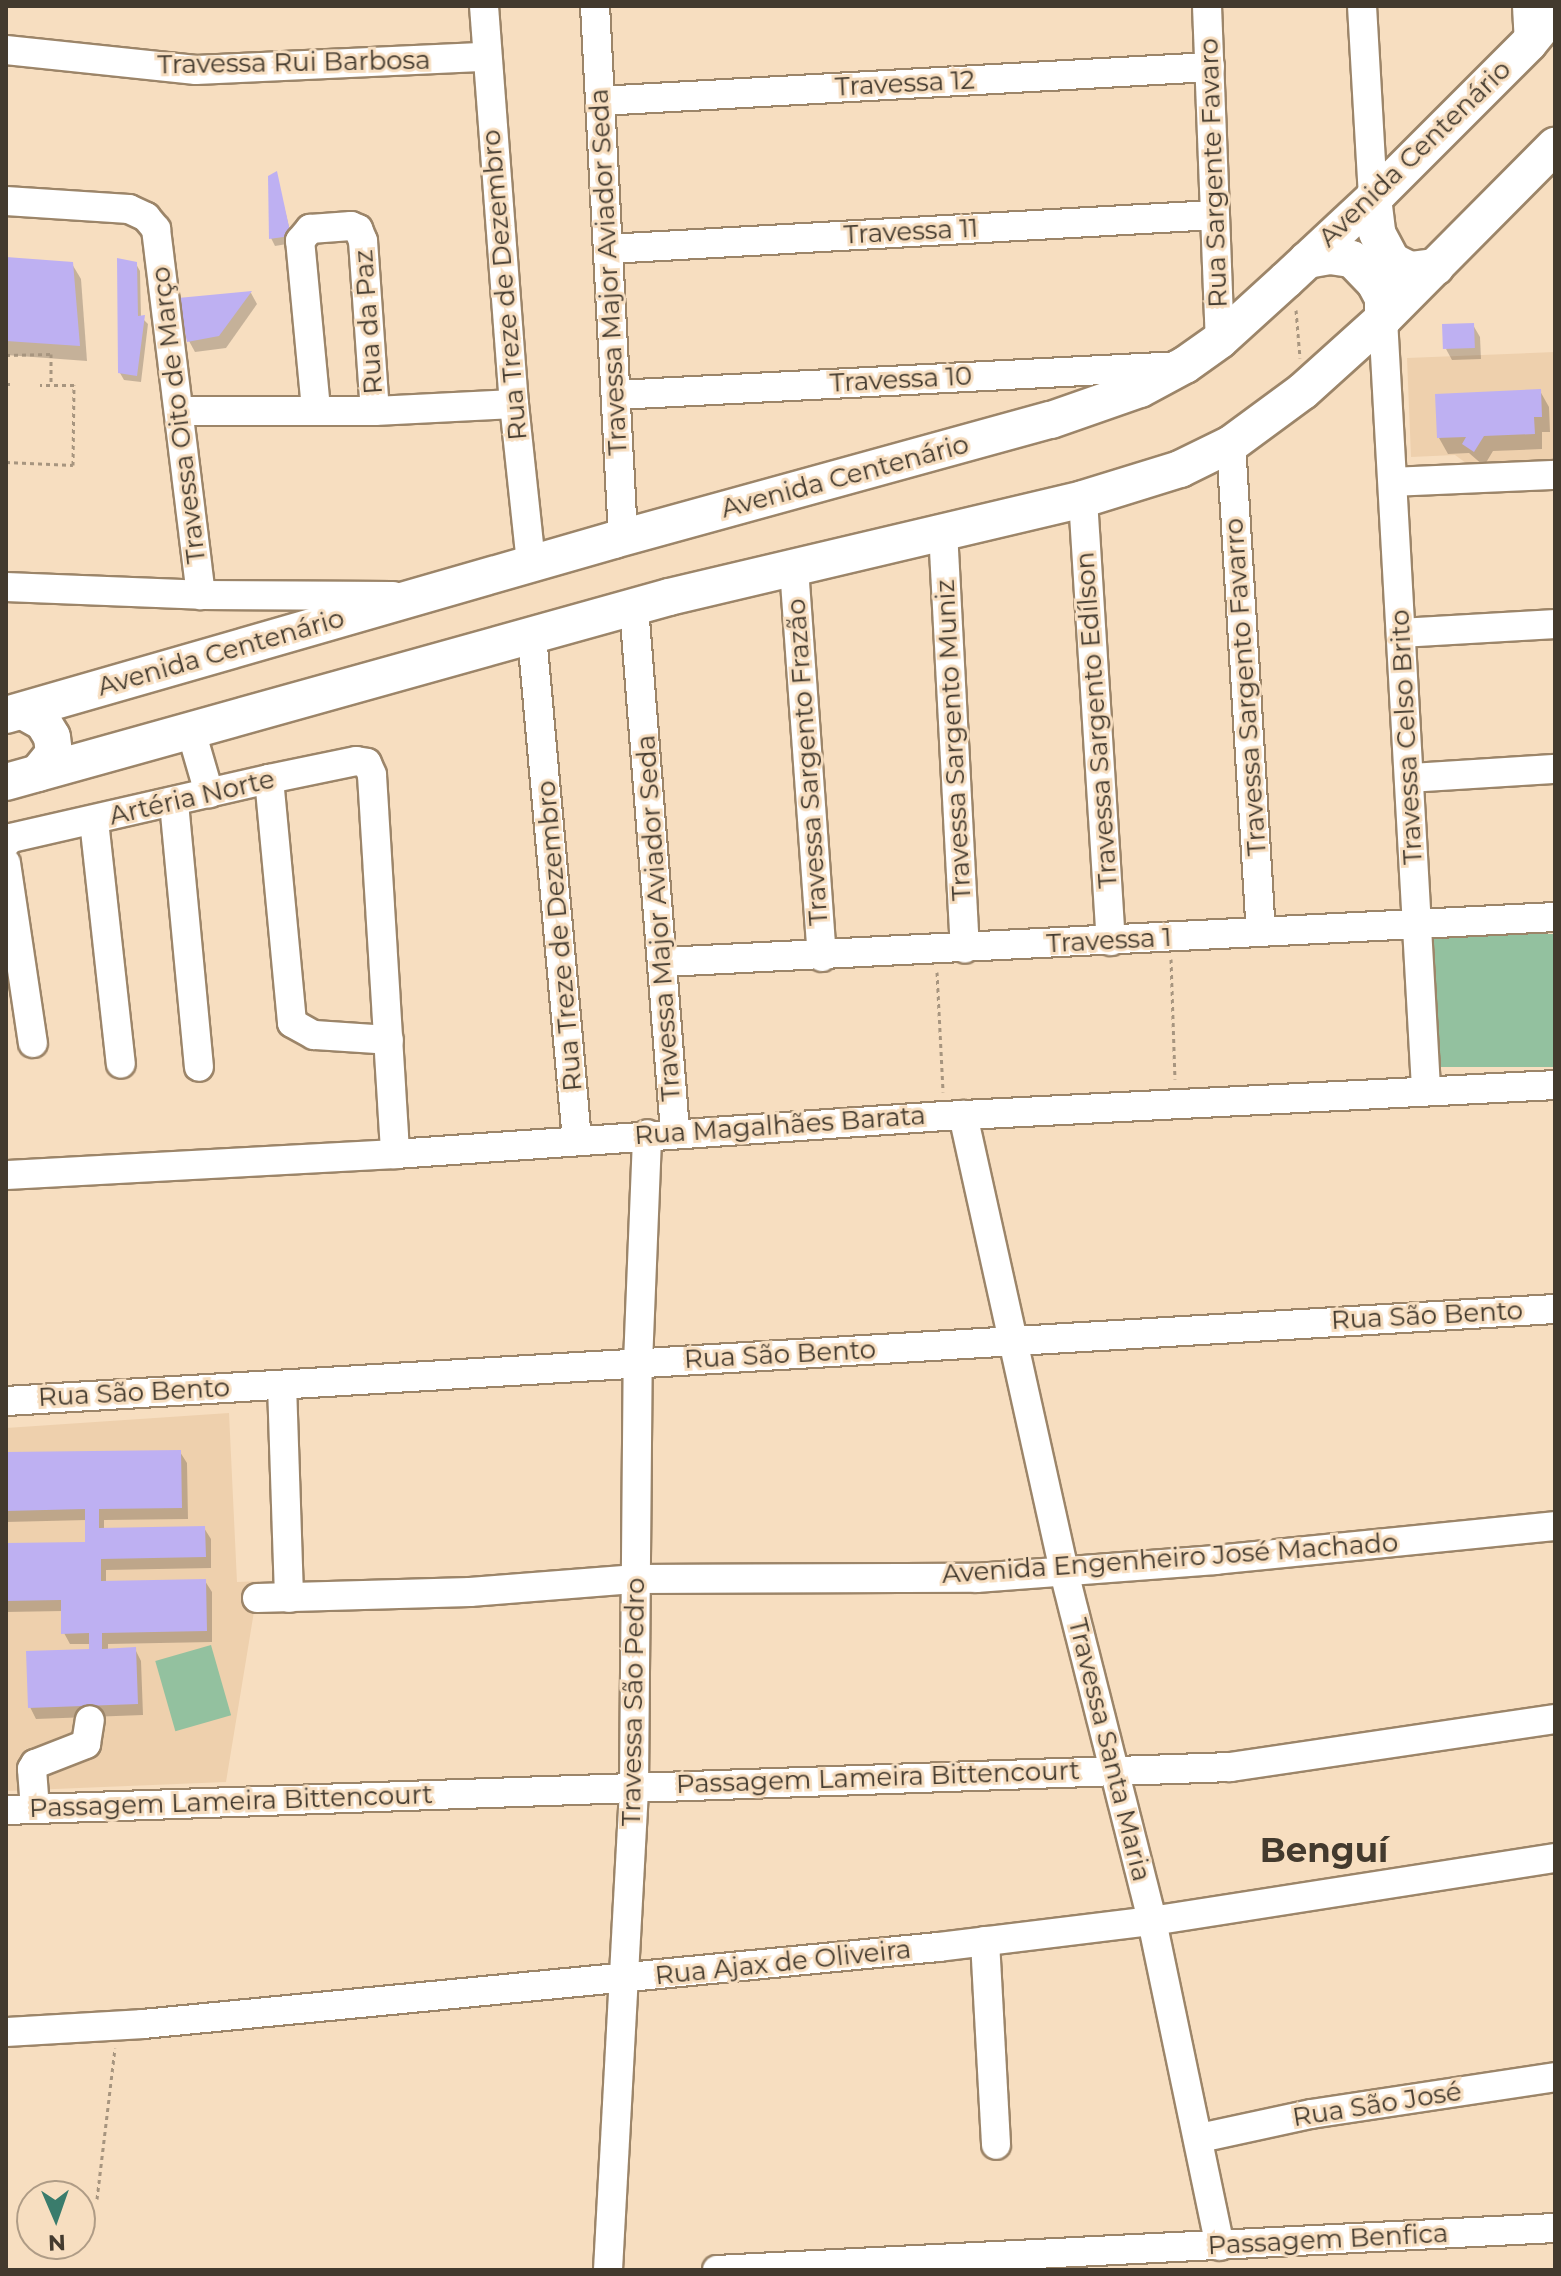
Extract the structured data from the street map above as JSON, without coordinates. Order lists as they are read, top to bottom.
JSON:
{
  "streets": {
    "main road": ["Avenida Centenário"],
    "street": [
      "Travessa Rui Barbosa",
      "Travessa 12",
      "Rua Sargente Favaro",
      "Travessa 11",
      "Travessa Major Aviador Seda",
      "Rua Treze de Dezembro",
      "Rua da Paz",
      "Travessa 10",
      "Travessa Oito de Março",
      "Travessa Sargento Favarro",
      "Travessa Sargento Edílson",
      "Travessa Celso Brito",
      "Travessa Sargento Muniz",
      "Travessa Sargento Frazão",
      "Artéria Norte",
      "Travessa 1",
      "Rua Magalhães Barata",
      "Rua São Bento",
      "Avenida Engenheiro José Machado",
      "Travessa São Pedro",
      "Travessa Santa Maria",
      "Passagem Lameira Bittencourt",
      "Rua Ajax de Oliveira",
      "Rua São José",
      "Passagem Benfica"
    ]
  },
  "crossings": [
    ["Travessa Rui Barbosa", "Rua Treze de Dezembro"],
    ["Travessa 12", "Rua Sargente Favaro"],
    ["Travessa 12", "Travessa Major Aviador Seda"],
    ["Avenida Centenário", "Rua Sargente Favaro"],
    ["Avenida Centenário", "Travessa Major Aviador Seda"],
    ["Avenida Centenário", "Rua Treze de Dezembro"],
    ["Avenida Centenário", "Travessa 10"],
    ["Rua Sargente Favaro", "Travessa 11"],
    ["Travessa 11", "Travessa Major Aviador Seda"],
    ["Travessa Major Aviador Seda", "Travessa 10"],
    ["Travessa Major Aviador Seda", "Travessa 1"],
    ["Travessa Major Aviador Seda", "Rua Magalhães Barata"],
    ["Rua Treze de Dezembro", "Rua Magalhães Barata"],
    ["Travessa Sargento Favarro", "Travessa 1"],
    ["Travessa Sargento Edílson", "Travessa 1"],
    ["Travessa Celso Brito", "Travessa 1"],
    ["Travessa Celso Brito", "Rua Magalhães Barata"],
    ["Travessa Sargento Muniz", "Travessa 1"],
    ["Travessa Sargento Frazão", "Travessa 1"],
    ["Rua Magalhães Barata", "Travessa São Pedro"],
    ["Rua Magalhães Barata", "Travessa Santa Maria"],
    ["Rua São Bento", "Travessa São Pedro"],
    ["Rua São Bento", "Travessa Santa Maria"],
    ["Avenida Engenheiro José Machado", "Travessa São Pedro"],
    ["Avenida Engenheiro José Machado", "Travessa Santa Maria"],
    ["Travessa São Pedro", "Passagem Lameira Bittencourt"],
    ["Travessa São Pedro", "Rua Ajax de Oliveira"],
    ["Travessa Santa Maria", "Passagem Lameira Bittencourt"],
    ["Travessa Santa Maria", "Rua Ajax de Oliveira"],
    ["Travessa Santa Maria", "Rua São José"],
    ["Travessa Santa Maria", "Passagem Benfica"]
  ],
  "districts": ["Benguí"],
  "north": "bottom"
}
